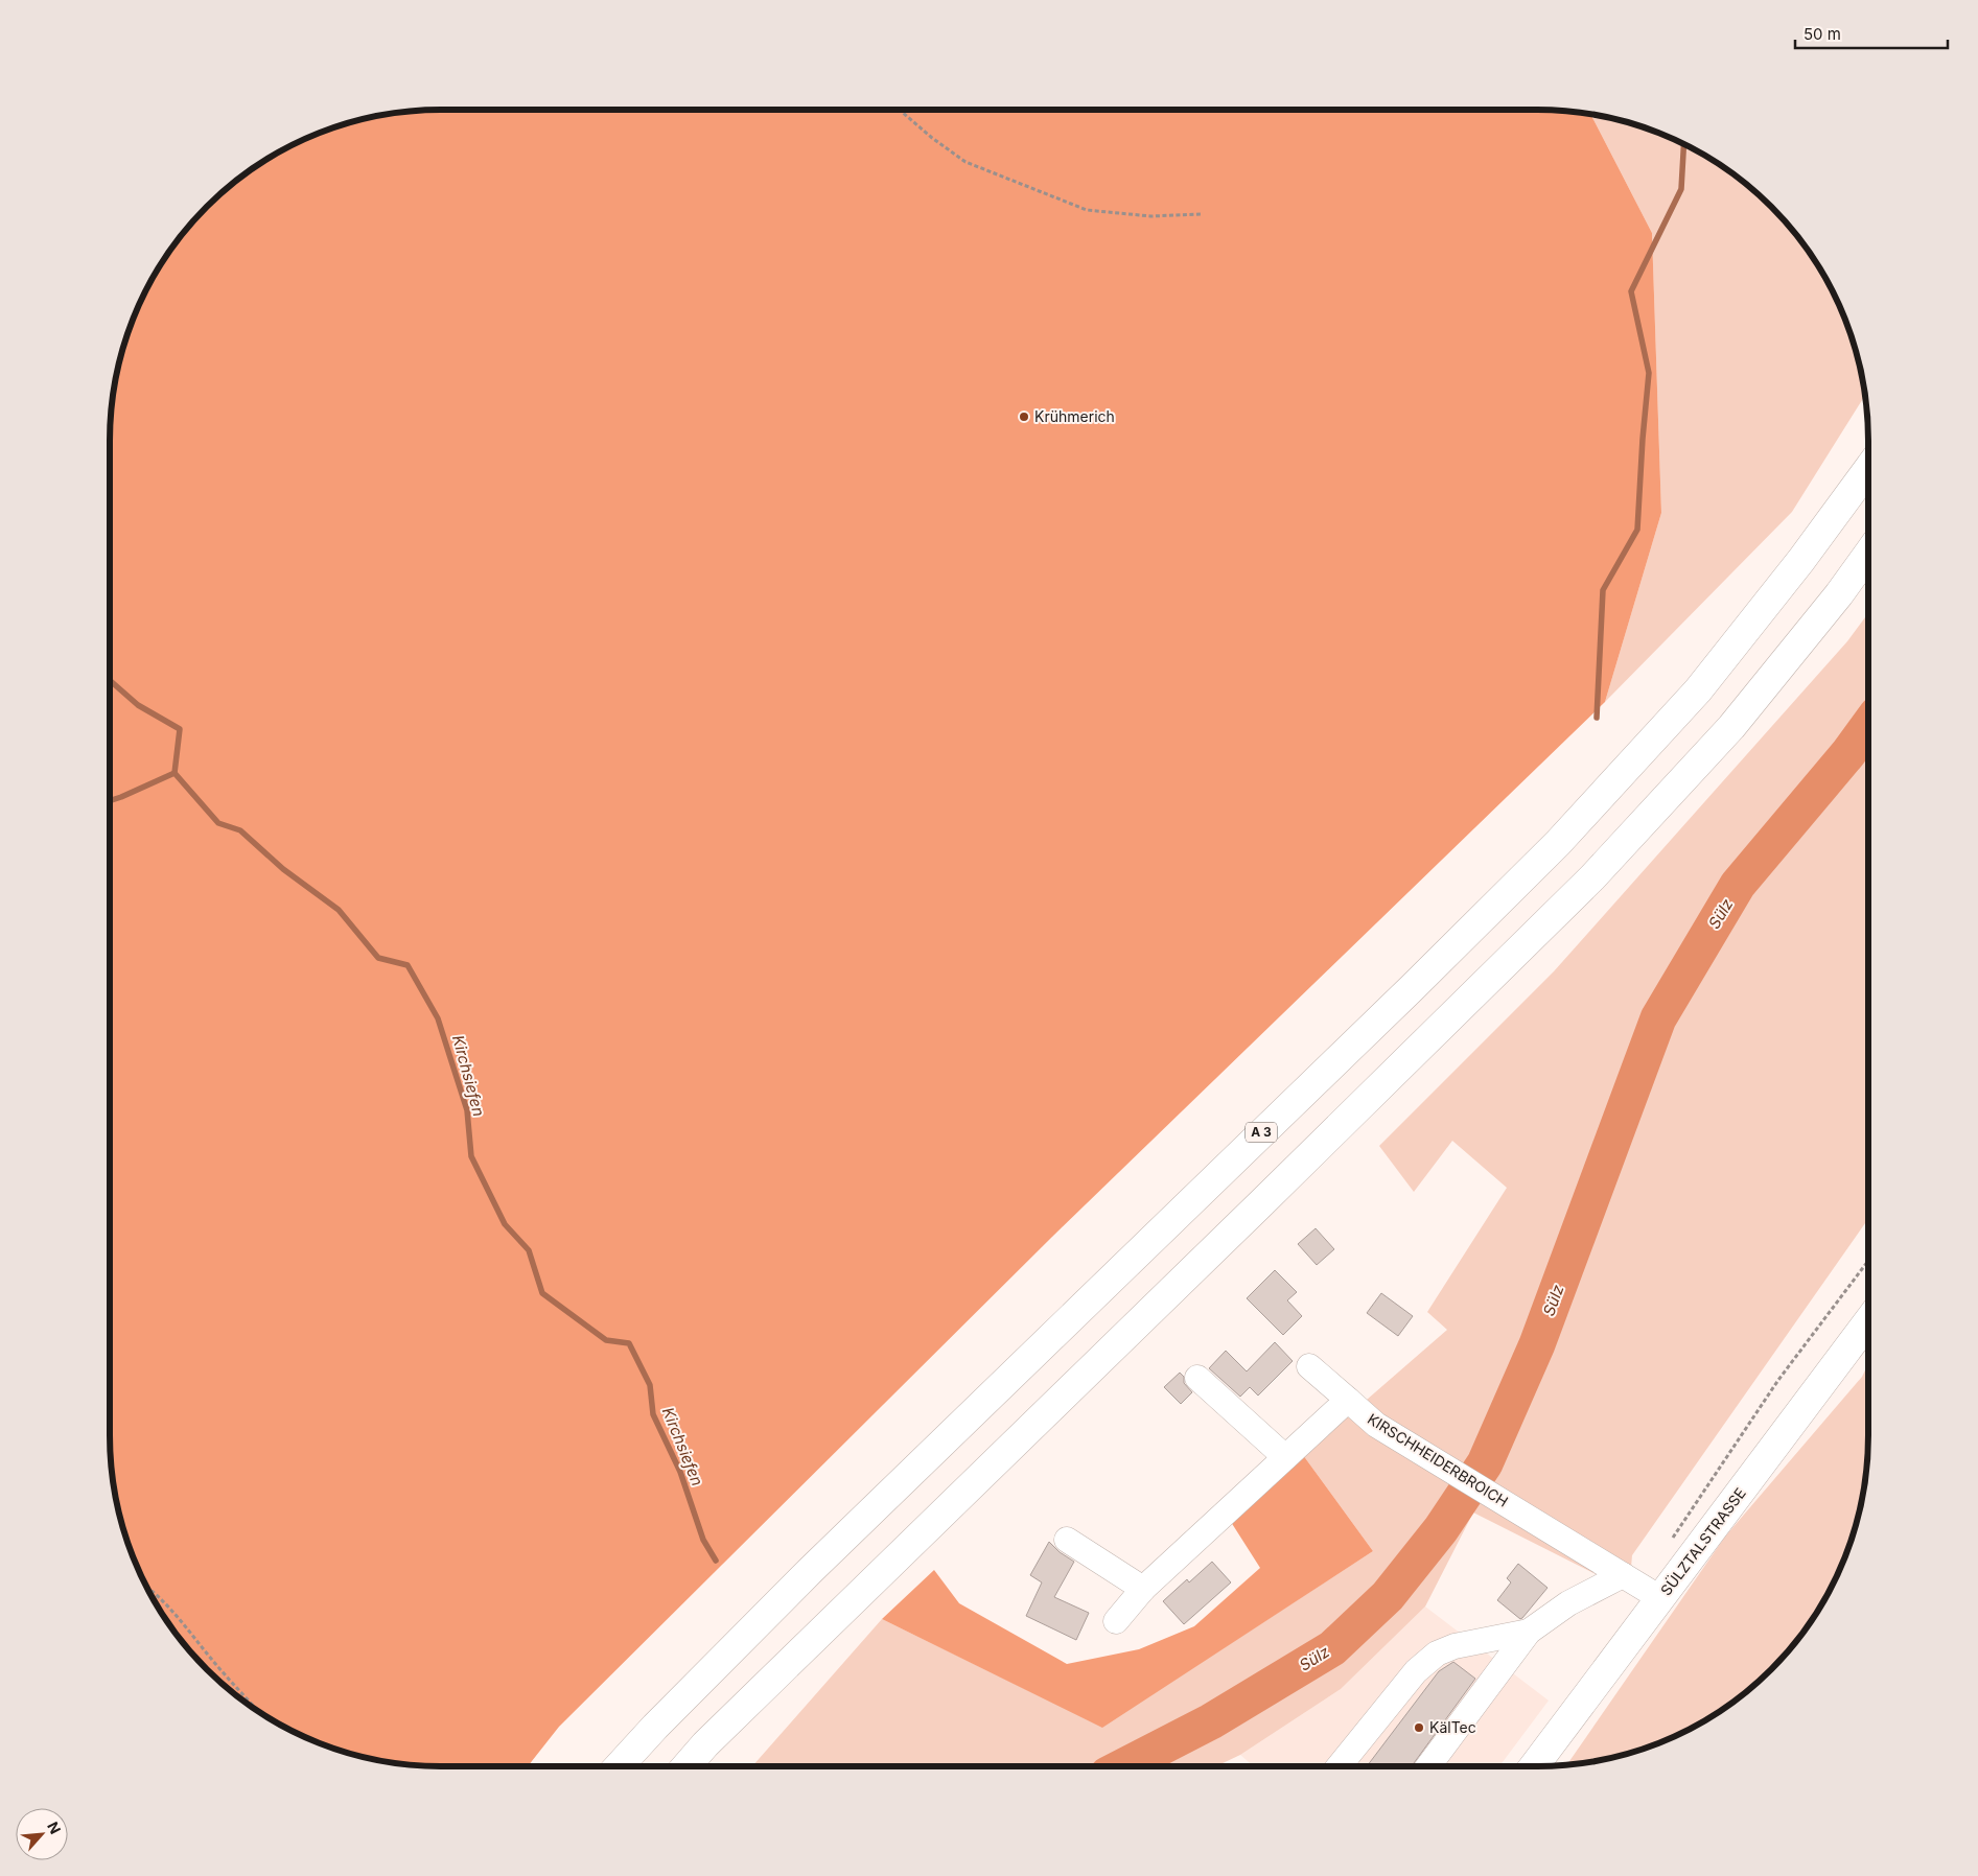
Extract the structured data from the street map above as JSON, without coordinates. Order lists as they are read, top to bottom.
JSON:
{
  "streets": {
    "main road": ["A 3", "SÜLZTALSTRASSE"],
    "street": ["KIRSCHHEIDERBROICH"]
  },
  "crossings": [
    ["KIRSCHHEIDERBROICH", "SÜLZTALSTRASSE"]
  ],
  "water": ["Sülz", "Kirchsiefen"],
  "places": ["Krühmerich", "KälTec"],
  "scale_bar": "50 m",
  "north": "top right"
}
